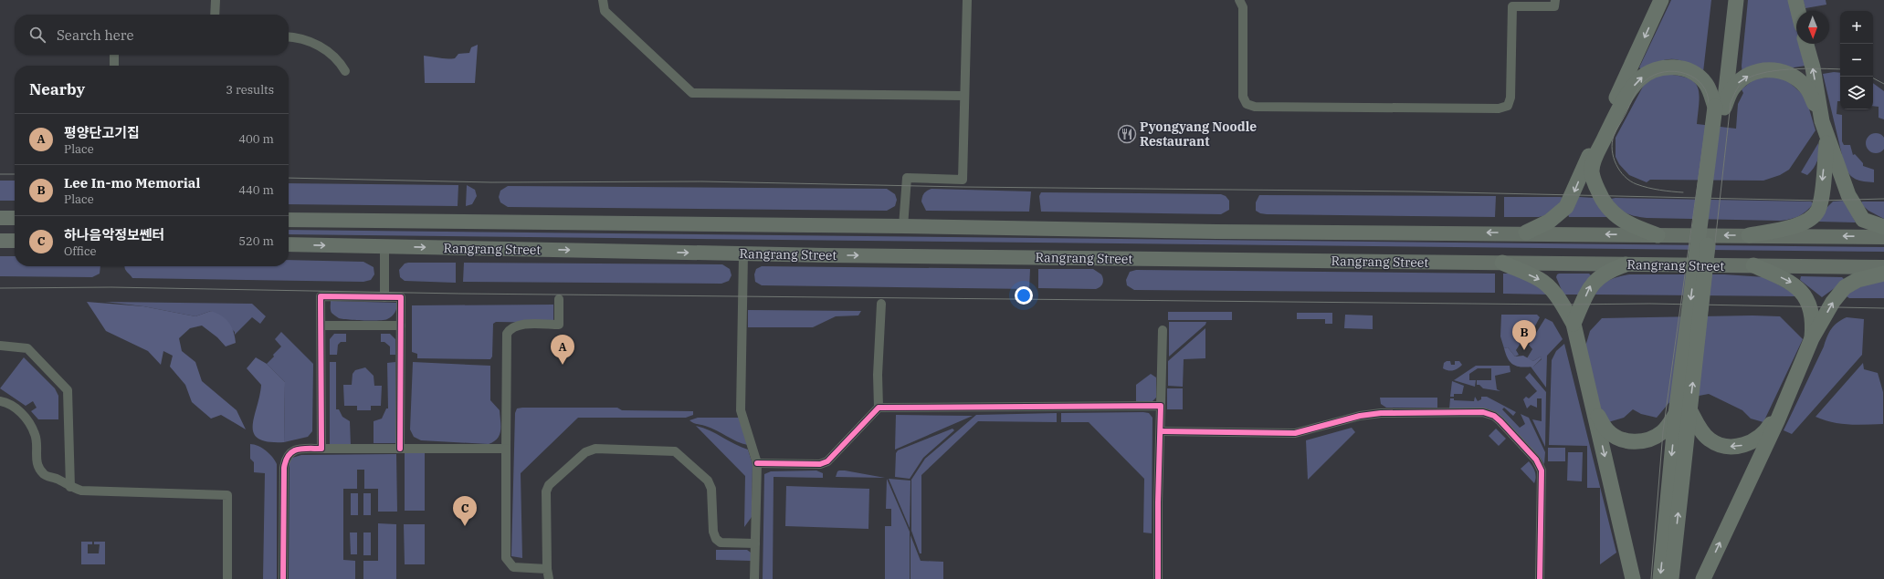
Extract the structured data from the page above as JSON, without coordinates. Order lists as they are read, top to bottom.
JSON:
{
  "streets": {
    "main road": ["Rangrang Street"]
  },
  "places": {
    "restaurant": ["Pyongyang Noodle Restaurant"]
  },
  "north": "bottom",
  "page": {
    "map_buttons": ["+", "−"],
    "search": "Search here",
    "heading": ["Nearby", "3 results"],
    "list": [
      {
        "mark": "A",
        "name": "평양단고기집",
        "note": "Place",
        "value": "400 m"
      },
      {
        "mark": "B",
        "name": "Lee In-mo Memorial",
        "note": "Place",
        "value": "440 m"
      },
      {
        "mark": "C",
        "name": "하나음악정보쎈터",
        "note": "Office",
        "value": "520 m"
      }
    ],
    "pins": ["B", "A", "C"]
  }
}
